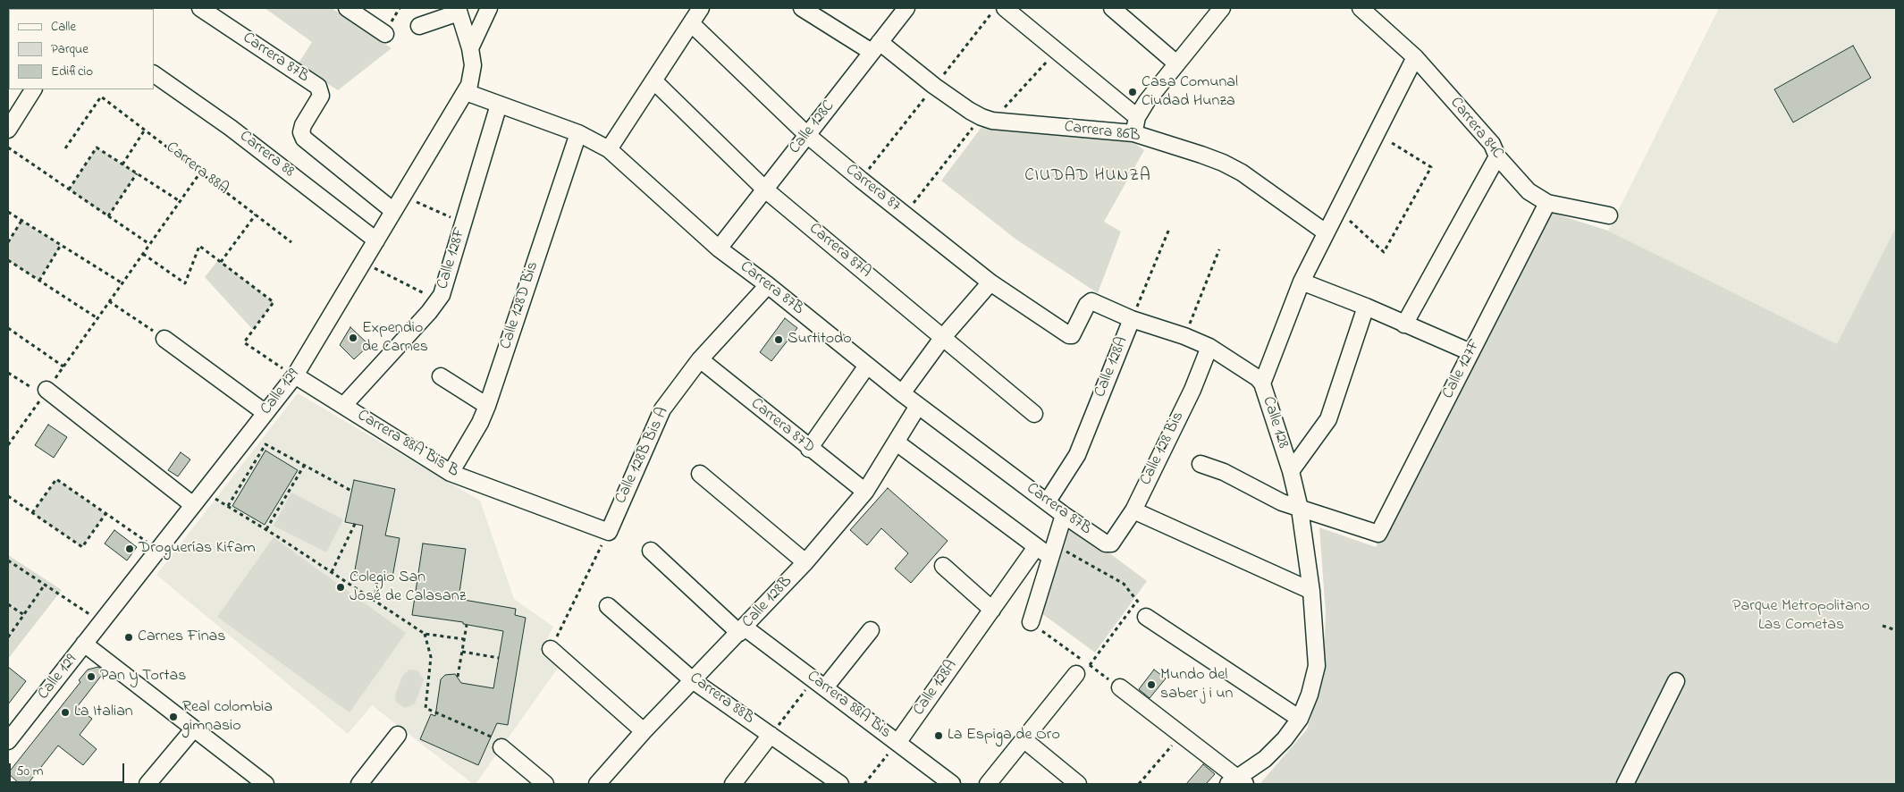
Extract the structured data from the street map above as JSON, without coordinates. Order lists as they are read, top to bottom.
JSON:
{
  "streets": {
    "street": [
      "Carrera 87B",
      "Calle 128C",
      "Carrera 84C",
      "Carrera 86B",
      "Carrera 88",
      "Carrera 87",
      "Carrera 87A",
      "Calle 128F",
      "Calle 128D Bis",
      "Calle 128A",
      "Calle 127F",
      "Calle 129",
      "Calle 128",
      "Carrera 87D",
      "Carrera 88A Bis B",
      "Calle 128 Bis",
      "Calle 128B Bis A",
      "Calle 128B",
      "Carrera 88B",
      "Carrera 88A Bis"
    ],
    "path": ["Carrera 88A"]
  },
  "crossings": [
    ["Carrera 87B", "Calle 128C"],
    ["Carrera 87B", "Calle 128F"],
    ["Carrera 87B", "Calle 128D Bis"],
    ["Carrera 87B", "Calle 128A"],
    ["Carrera 87B", "Calle 129"],
    ["Carrera 87B", "Calle 128 Bis"],
    ["Carrera 87B", "Calle 128B Bis A"],
    ["Carrera 87B", "Calle 128B"],
    ["Calle 128C", "Carrera 86B"],
    ["Calle 128C", "Carrera 87"],
    ["Calle 128C", "Carrera 87A"],
    ["Carrera 84C", "Calle 127F"],
    ["Carrera 84C", "Calle 128"],
    ["Carrera 86B", "Calle 128"],
    ["Carrera 88", "Calle 129"],
    ["Carrera 87", "Calle 128A"],
    ["Calle 128F", "Carrera 88A Bis B"],
    ["Calle 128D Bis", "Carrera 88A Bis B"],
    ["Calle 128A", "Carrera 88A Bis"],
    ["Calle 127F", "Calle 128"],
    ["Calle 129", "Carrera 88A Bis B"],
    ["Carrera 87D", "Calle 128B Bis A"],
    ["Carrera 87D", "Calle 128B"],
    ["Carrera 88A Bis B", "Calle 128B Bis A"],
    ["Calle 128B", "Carrera 88B"],
    ["Calle 128B", "Carrera 88A Bis"]
  ],
  "districts": ["CIUDAD HUNZA"],
  "parks": ["Parque Metropolitano Las Cometas"],
  "places": [
    "Casa Comunal Ciudad Hunza",
    "Expendio de Carnes",
    "Surtitodo",
    "Droguerías Kifam",
    "Colegio San José de Calasanz",
    "Carnes Finas",
    "Pan y Tortas",
    "Mundo del saber j i un",
    "La Italian",
    "Real colombia gimnasio",
    "La Espiga de Oro"
  ],
  "legend": ["Calle", "Parque", "Edificio"],
  "scale_bar": "50 m"
}
